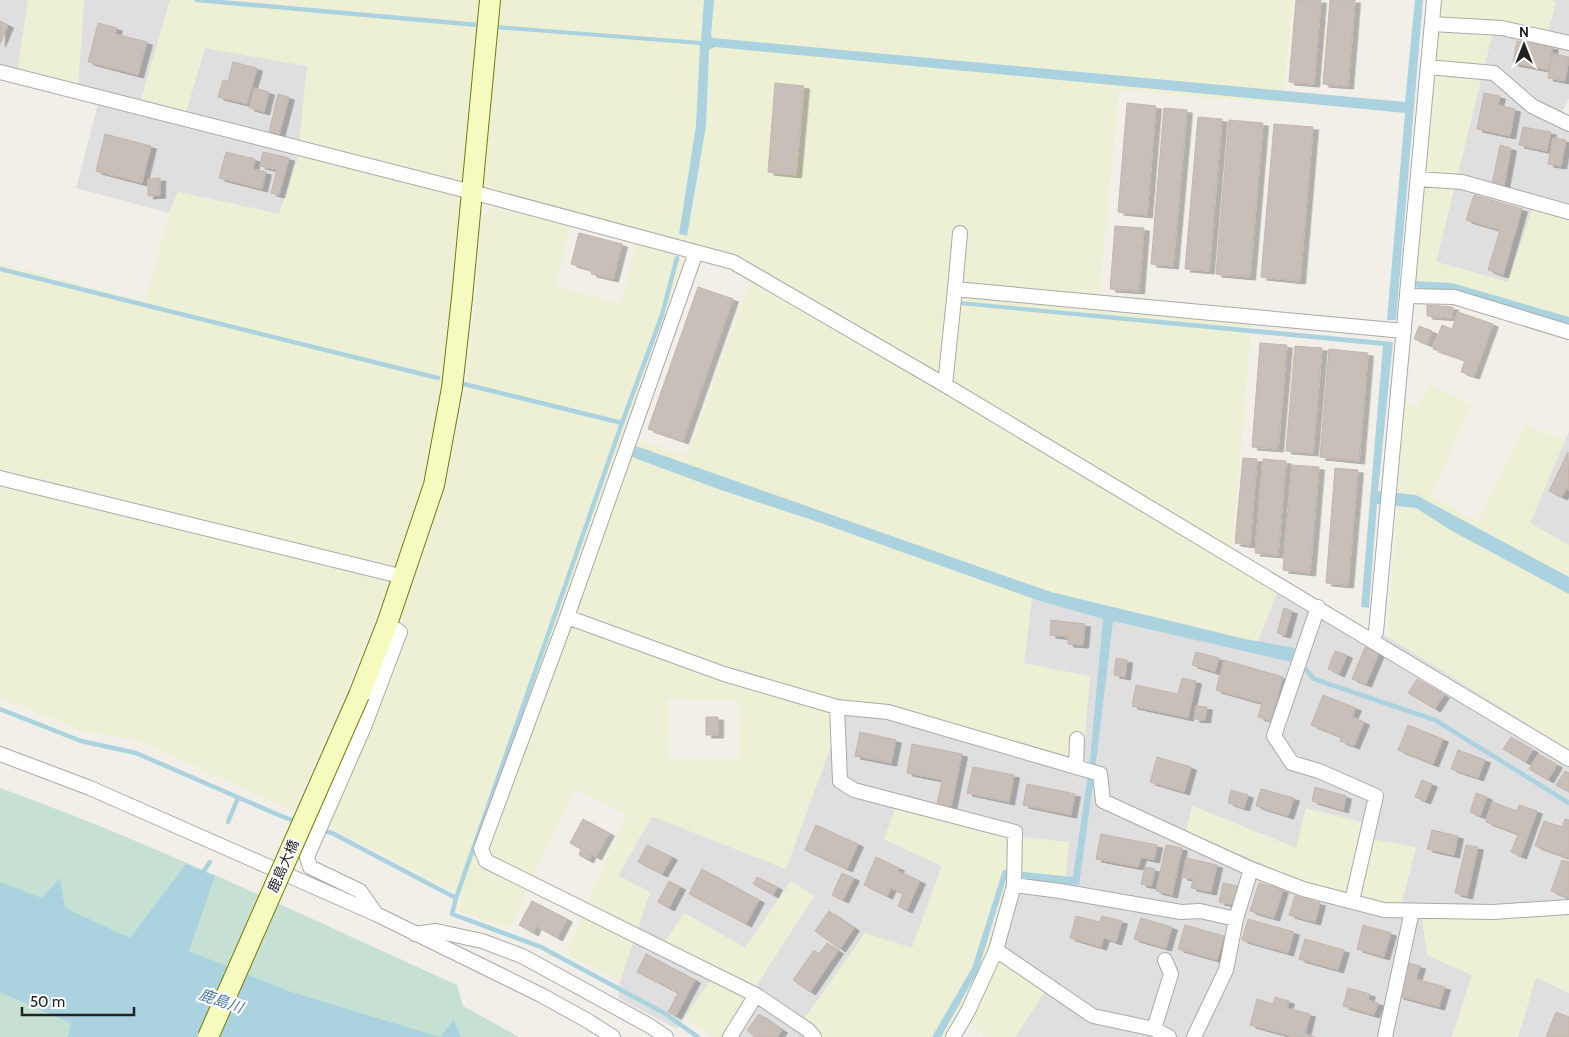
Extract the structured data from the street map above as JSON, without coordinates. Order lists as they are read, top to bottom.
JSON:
{
  "streets": {
    "street": ["鹿島大橋"]
  },
  "water": ["鹿島川"],
  "scale_bar": "50 m",
  "north": "top"
}
